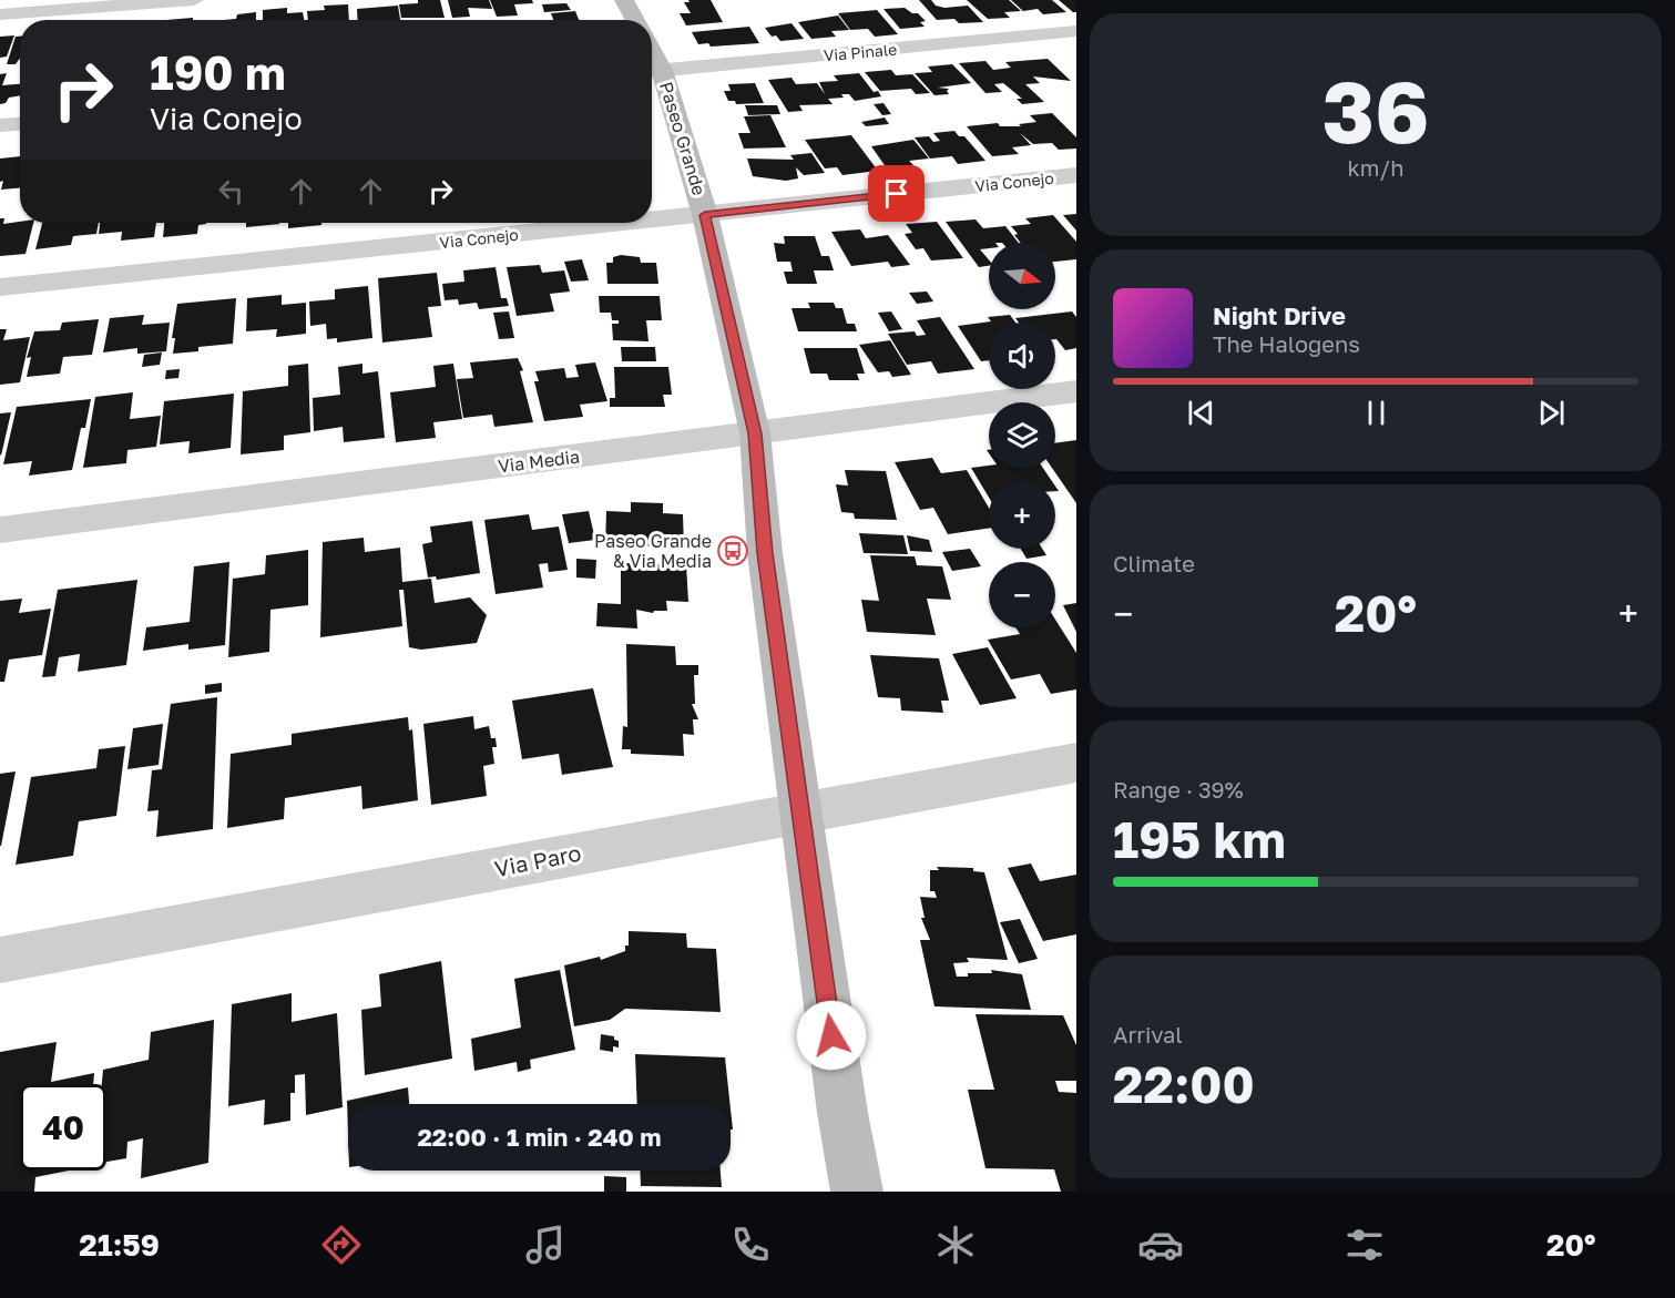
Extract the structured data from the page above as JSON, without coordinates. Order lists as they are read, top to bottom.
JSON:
{
  "streets": {
    "street": [
      "Via Pinale",
      "Paseo Grande",
      "Via Conejo",
      "Via Media",
      "Via Paro"
    ]
  },
  "crossings": [
    ["Via Pinale", "Paseo Grande"],
    ["Paseo Grande", "Via Conejo"],
    ["Paseo Grande", "Via Media"],
    ["Paseo Grande", "Via Paro"]
  ],
  "places": {
    "bus stop": ["Paseo Grande & Via Media"]
  },
  "north": "right",
  "page": {
    "tile": [
      ["36", "km/h"],
      "Climate",
      ["Range · 39%", "195 km"],
      ["Arrival", "22:00"]
    ],
    "turn": ["190 m", "Via Conejo"],
    "map_buttons": ["+", "−"],
    "song": ["Night Drive", "The Halogens"],
    "heat": ["−", "20°", "+"],
    "limit": "40",
    "trip": "22:00 · 1 min · 240 m",
    "tabs": ["21:59", "20°"]
  }
}
